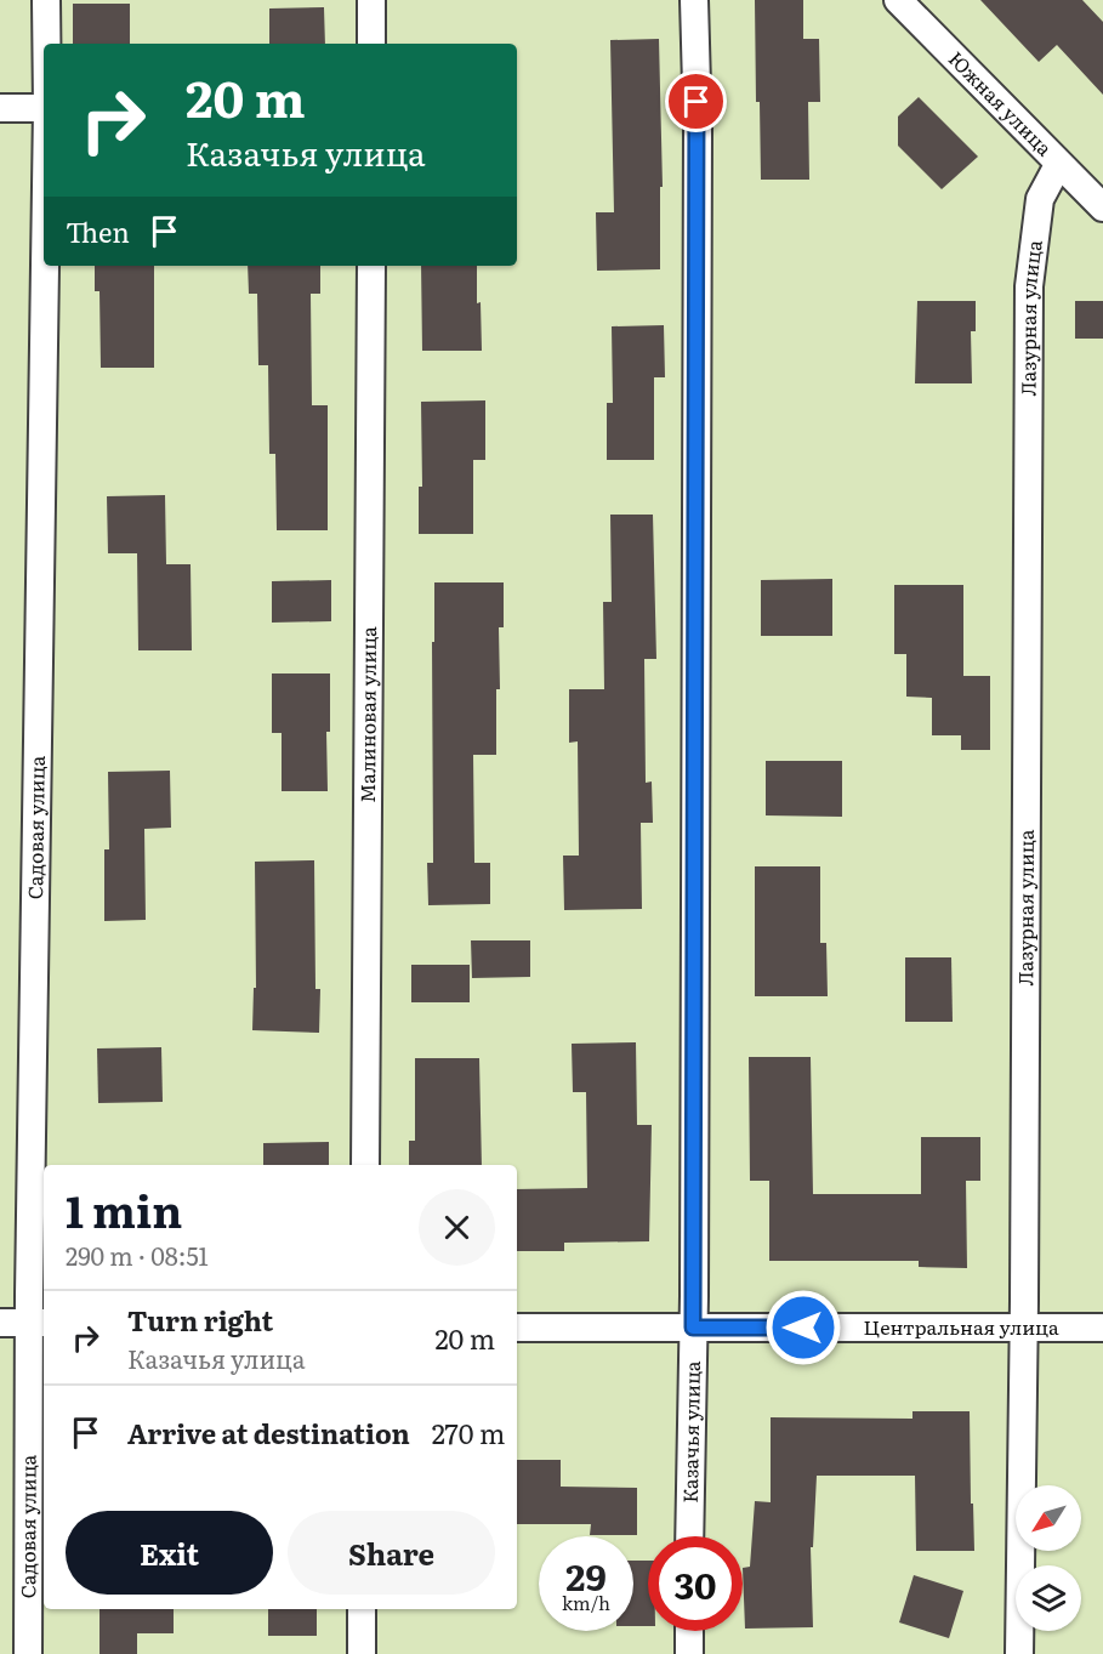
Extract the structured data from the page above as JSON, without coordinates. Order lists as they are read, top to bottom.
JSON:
{
  "streets": {
    "street": [
      "Южная улица",
      "Лазурная улица",
      "Малиновая улица",
      "Садовая улица",
      "Центральная улица",
      "Казачья улица"
    ]
  },
  "crossings": [
    ["Южная улица", "Лазурная улица"],
    ["Лазурная улица", "Центральная улица"],
    ["Центральная улица", "Казачья улица"]
  ],
  "north": "bottom left",
  "page": {
    "turn": ["20 m", "Казачья улица"],
    "then": "Then",
    "heading": ["1 min", "290 m · 08:51"],
    "list": [
      {
        "name": "Turn right",
        "note": "Казачья улица",
        "value": "20 m"
      },
      {
        "name": "Arrive at destination",
        "value": "270 m"
      }
    ],
    "buttons": ["Exit", "Share"],
    "speed": "29 km/h",
    "limit": "30"
  }
}
